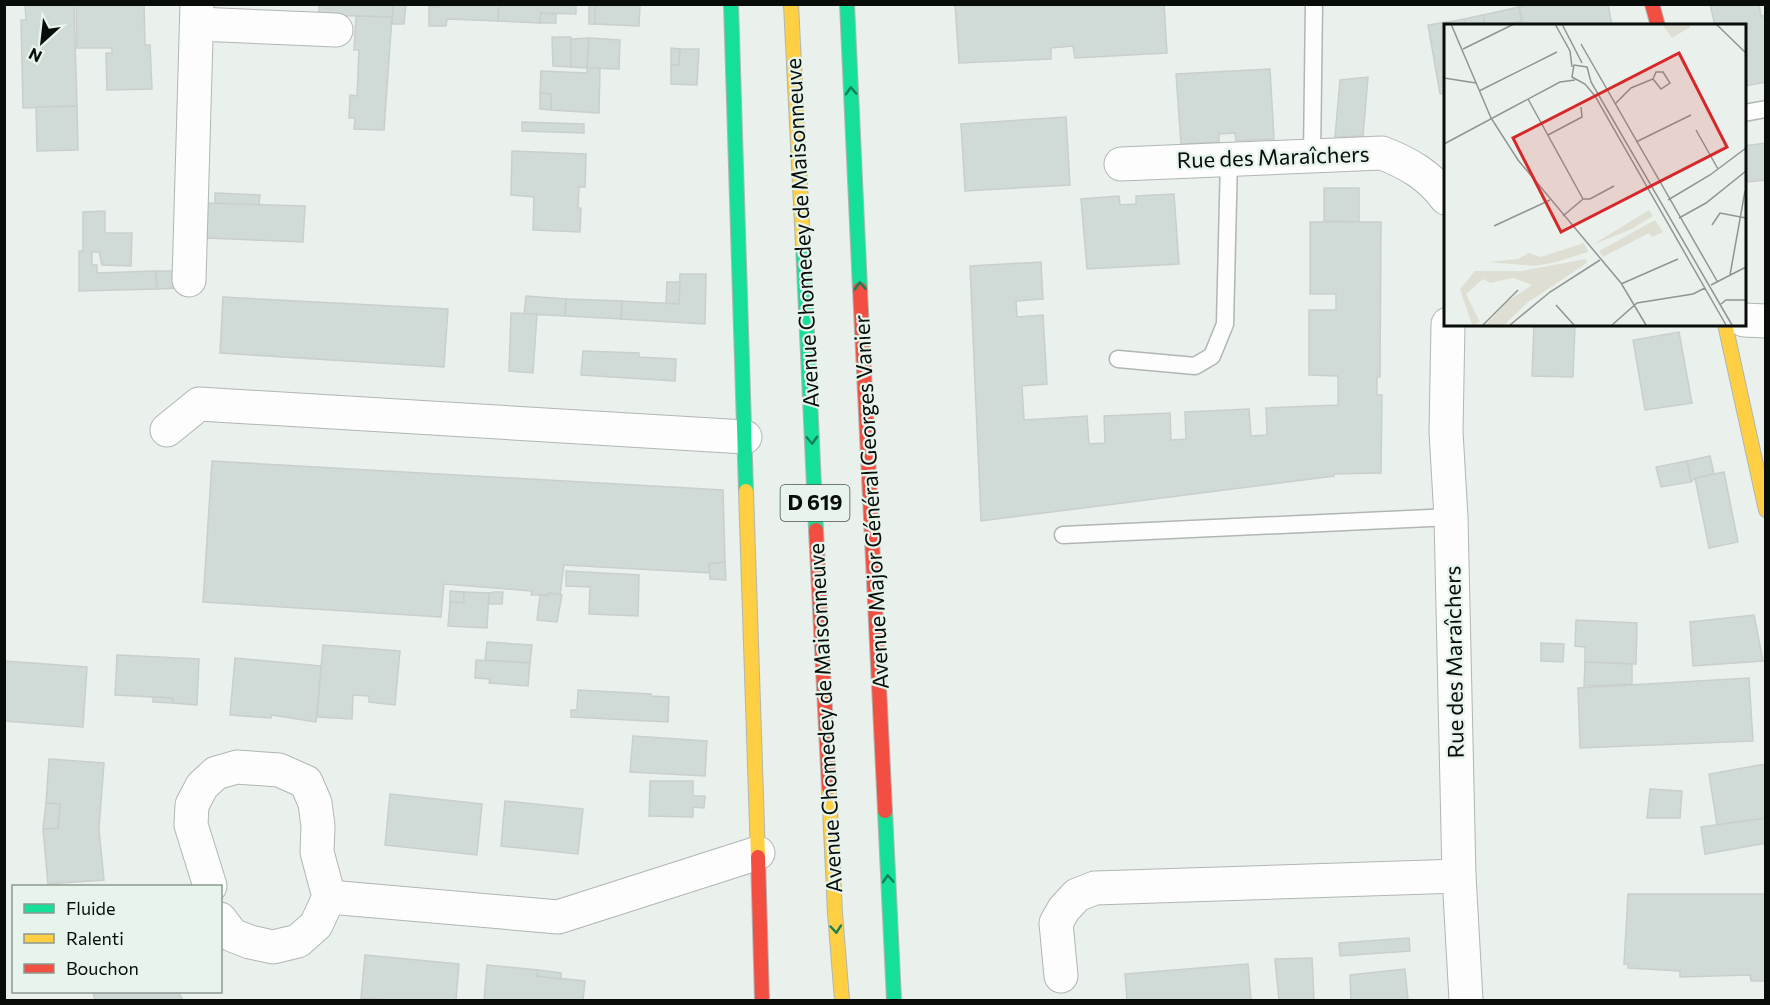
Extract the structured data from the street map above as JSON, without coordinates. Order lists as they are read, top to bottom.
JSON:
{
  "streets": {
    "main road": ["Avenue Chomedey de Maisonneuve", "Avenue Major Général Georges Vanier", "D 619"],
    "street": ["Rue des Maraîchers"]
  },
  "legend": ["Fluide", "Ralenti", "Bouchon"],
  "north": "bottom left"
}
